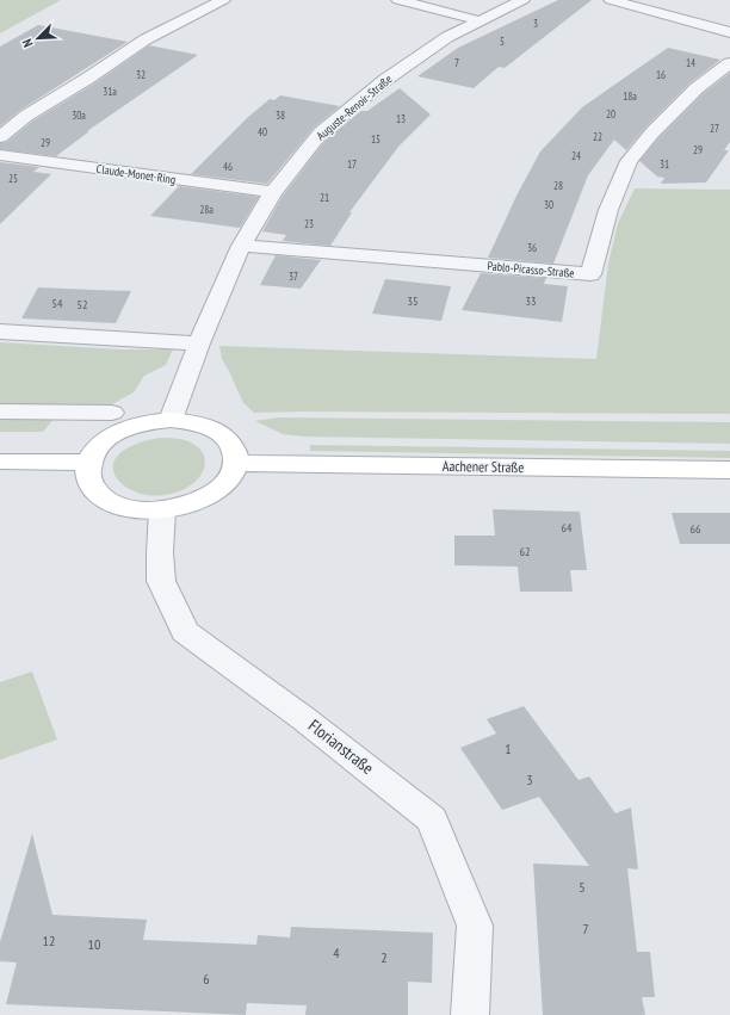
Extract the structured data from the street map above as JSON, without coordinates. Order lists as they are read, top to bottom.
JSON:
{
  "streets": {
    "main road": ["Aachener Straße"],
    "street": [
      "Auguste-Renoir-Straße",
      "Claude-Monet-Ring",
      "Pablo-Picasso-Straße",
      "Florianstraße"
    ]
  },
  "crossings": [
    ["Auguste-Renoir-Straße", "Claude-Monet-Ring"],
    ["Auguste-Renoir-Straße", "Pablo-Picasso-Straße"],
    ["Auguste-Renoir-Straße", "Aachener Straße"],
    ["Auguste-Renoir-Straße", "Florianstraße"],
    ["Aachener Straße", "Florianstraße"]
  ],
  "house_numbers": [
    "3",
    "5",
    "7",
    "14",
    "32",
    "16",
    "31a",
    "18a",
    "20",
    "30a",
    "38",
    "13",
    "27",
    "40",
    "22",
    "15",
    "29",
    "29",
    "24",
    "17",
    "31",
    "46",
    "25",
    "28",
    "21",
    "30",
    "28a",
    "23",
    "36",
    "37",
    "35",
    "33",
    "54",
    "52",
    "64",
    "66",
    "62",
    "1",
    "3",
    "5",
    "7",
    "12",
    "10",
    "4",
    "2",
    "6"
  ],
  "north": "bottom left"
}
